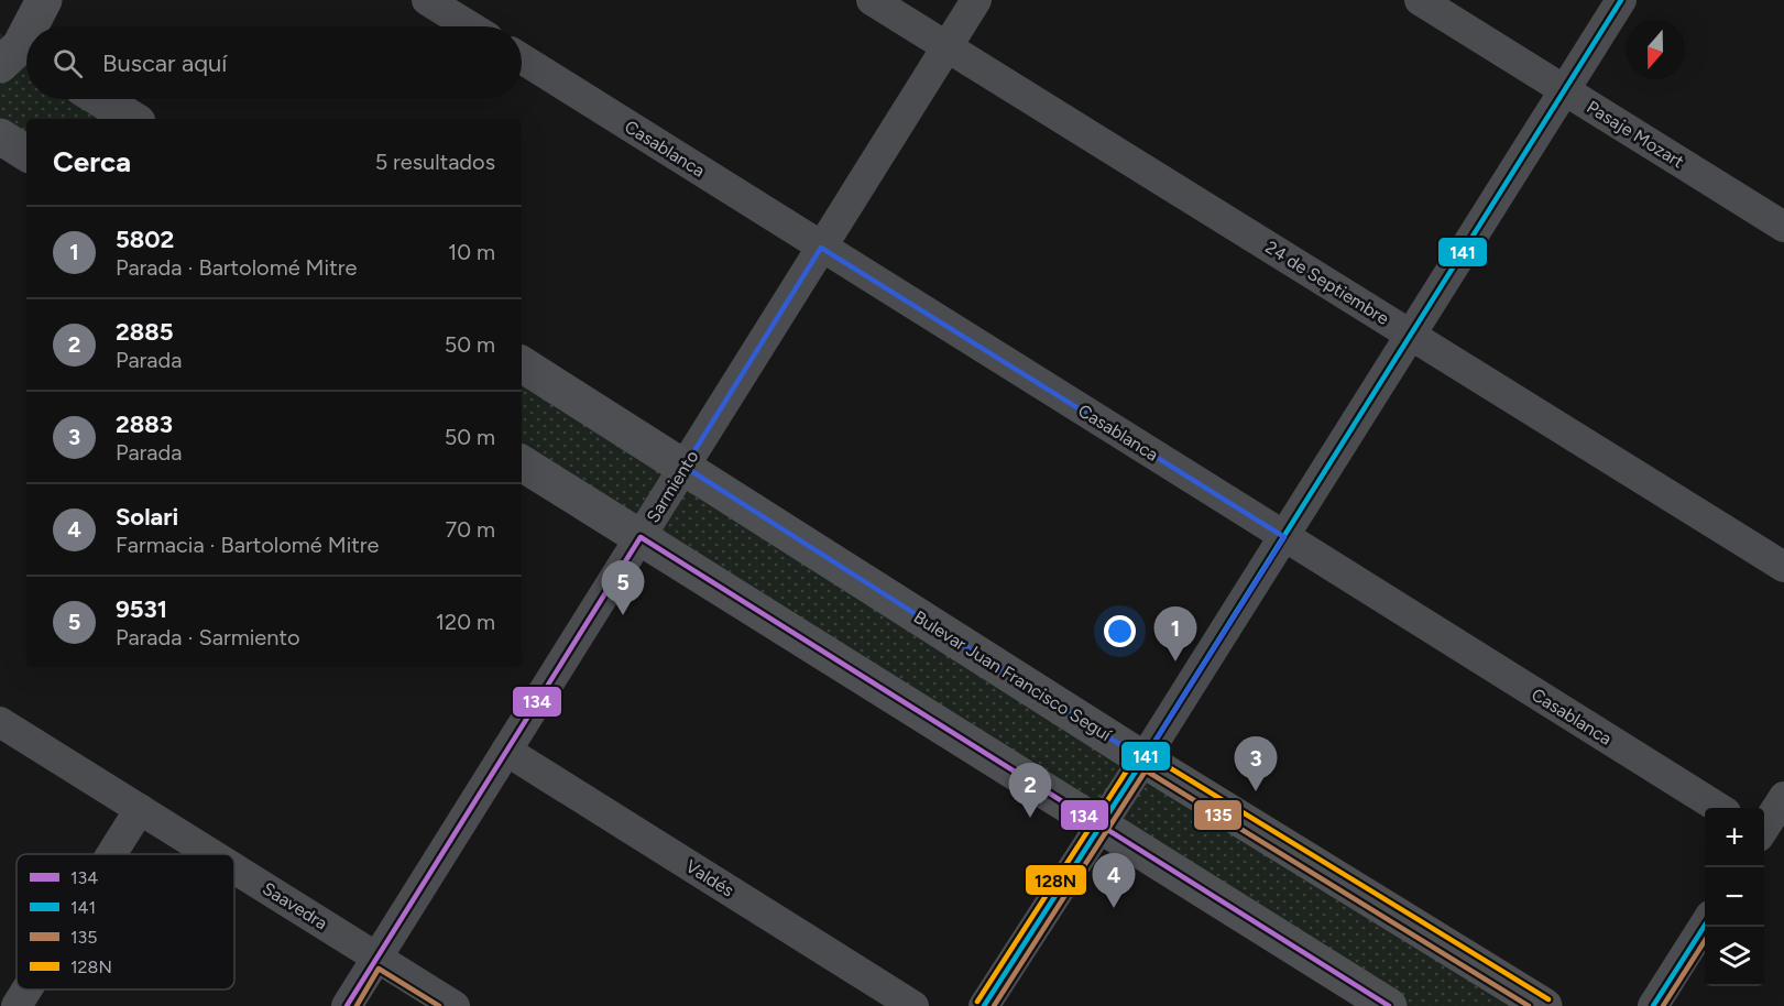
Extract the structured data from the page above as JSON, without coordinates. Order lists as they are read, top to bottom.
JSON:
{
  "streets": {
    "main road": ["Bulevar Juan Francisco Seguí"],
    "street": [
      "Pasaje Mozart",
      "Casablanca",
      "24 de Septiembre",
      "Sarmiento",
      "Valdés",
      "Saavedra"
    ]
  },
  "crossings": [
    ["Casablanca", "Sarmiento"],
    ["24 de Septiembre", "Sarmiento"],
    ["Sarmiento", "Bulevar Juan Francisco Seguí"],
    ["Sarmiento", "Valdés"],
    ["Sarmiento", "Saavedra"]
  ],
  "lines": [
    "transit line 141",
    "transit line 134",
    "transit line 128N",
    "transit line 135"
  ],
  "legend": [
    "134",
    "141",
    "135",
    "128N"
  ],
  "north": "bottom",
  "page": {
    "search": "Buscar aquí",
    "heading": ["Cerca", "5 resultados"],
    "list": [
      {
        "mark": "1",
        "name": "5802",
        "note": "Parada · Bartolomé Mitre",
        "value": "10 m"
      },
      {
        "mark": "2",
        "name": "2885",
        "note": "Parada",
        "value": "50 m"
      },
      {
        "mark": "3",
        "name": "2883",
        "note": "Parada",
        "value": "50 m"
      },
      {
        "mark": "4",
        "name": "Solari",
        "note": "Farmacia · Bartolomé Mitre",
        "value": "70 m"
      },
      {
        "mark": "5",
        "name": "9531",
        "note": "Parada · Sarmiento",
        "value": "120 m"
      }
    ],
    "pins": [
      "5",
      "1",
      "3",
      "2",
      "4"
    ],
    "map_buttons": ["+", "−"]
  }
}
